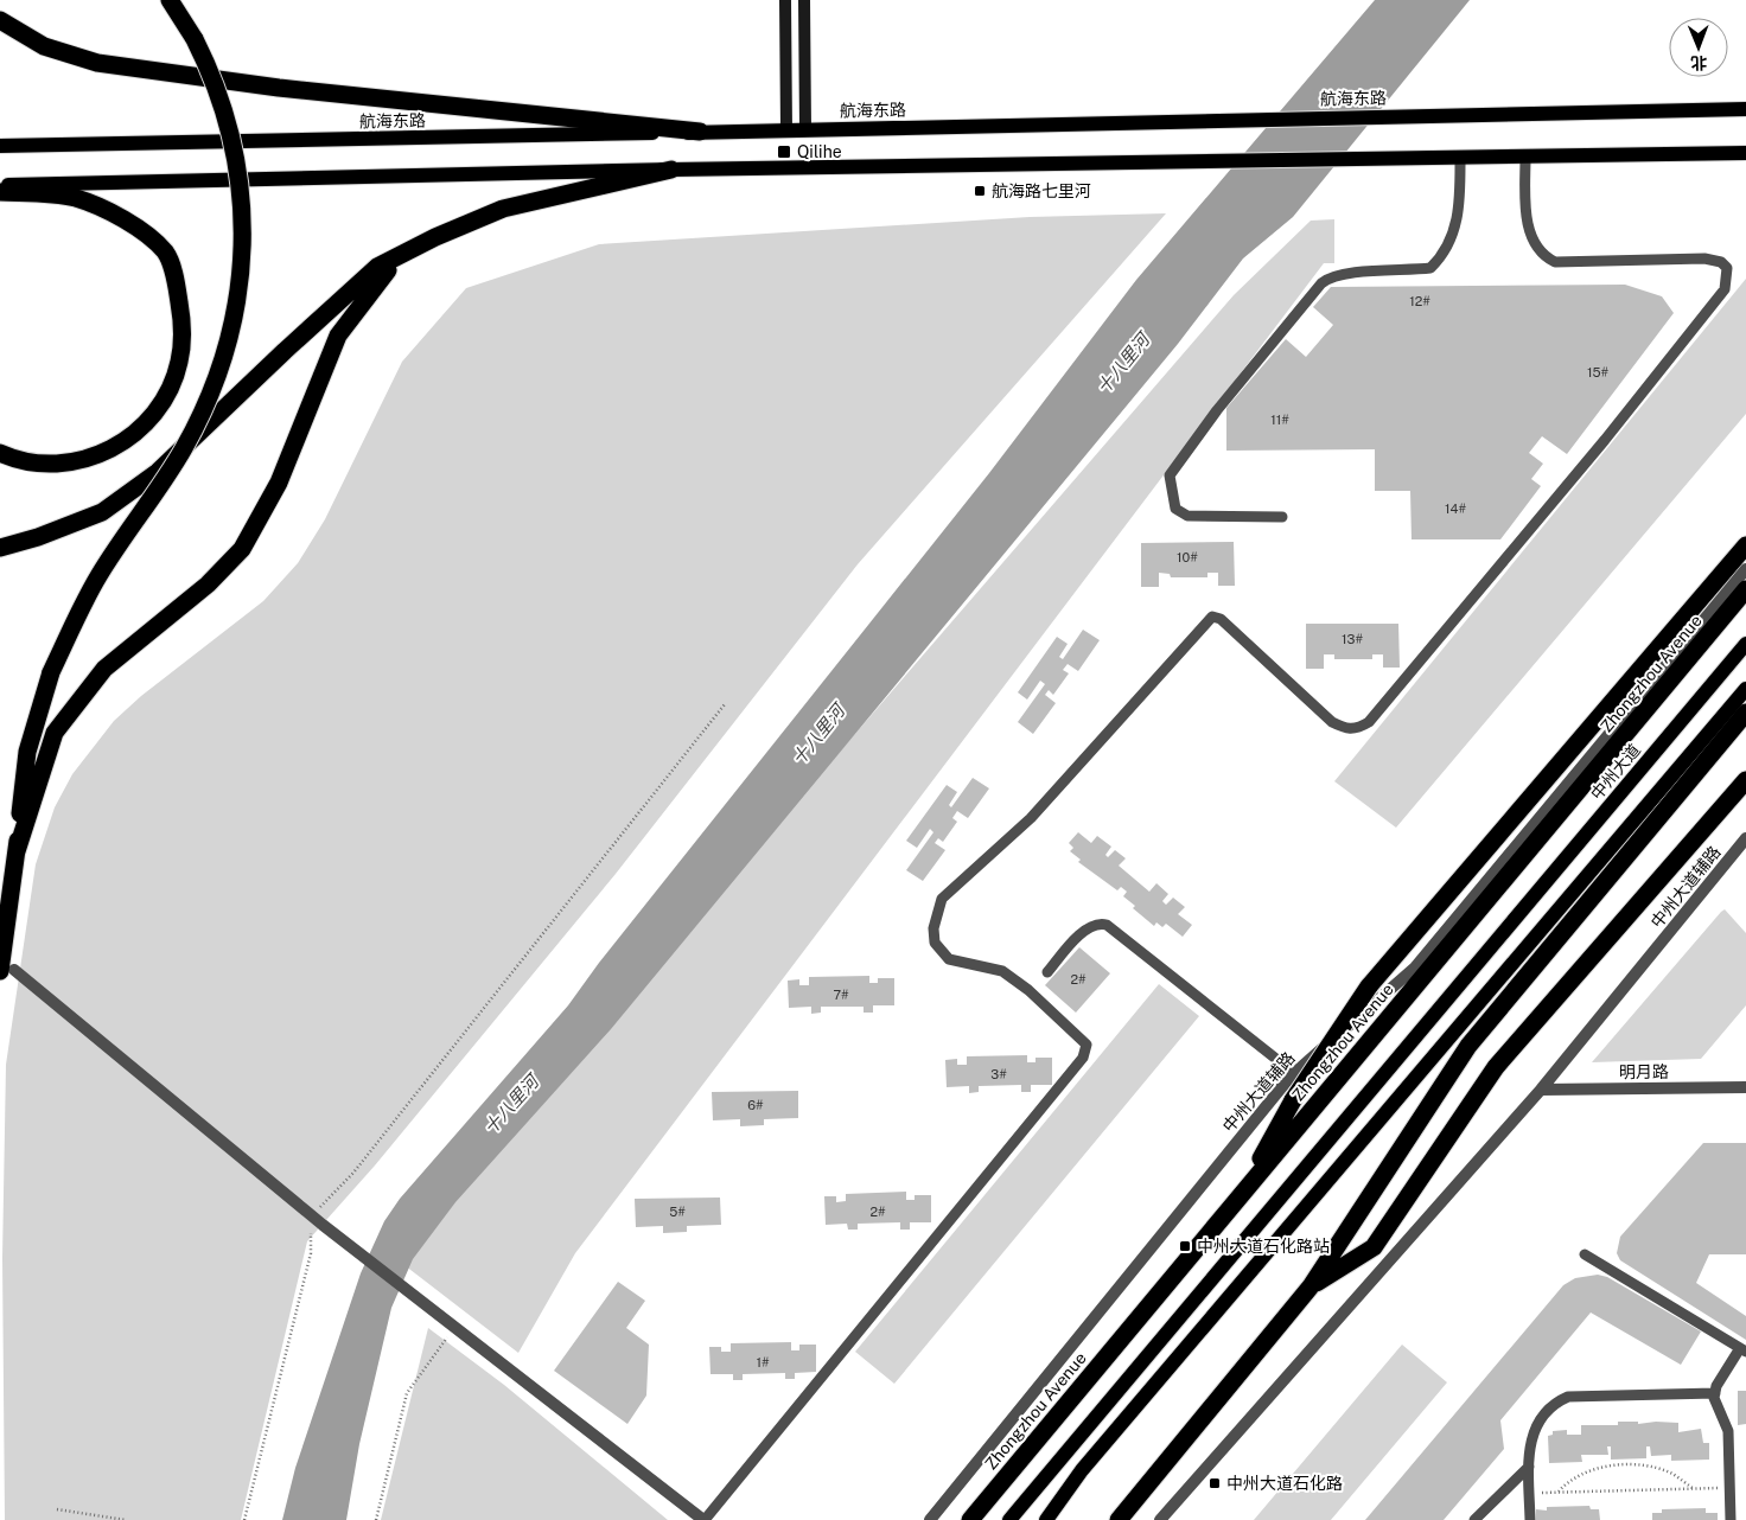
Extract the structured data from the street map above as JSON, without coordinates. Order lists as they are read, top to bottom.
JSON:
{
  "streets": {
    "highway": ["Zhongzhou Avenue"],
    "main road": ["航海东路", "中州大道"],
    "street": ["中州大道辅路", "明月路"]
  },
  "crossings": [
    ["中州大道辅路", "明月路"]
  ],
  "water": ["十八里河"],
  "places": {
    "transit": [
      "Qilihe",
      "航海路七里河",
      "中州大道石化路站",
      "中州大道石化路"
    ]
  },
  "house_numbers": [
    "12#",
    "15#",
    "11#",
    "14#",
    "10#",
    "13#",
    "2#",
    "7#",
    "3#",
    "6#",
    "5#",
    "2#",
    "1#"
  ],
  "north": "bottom"
}
